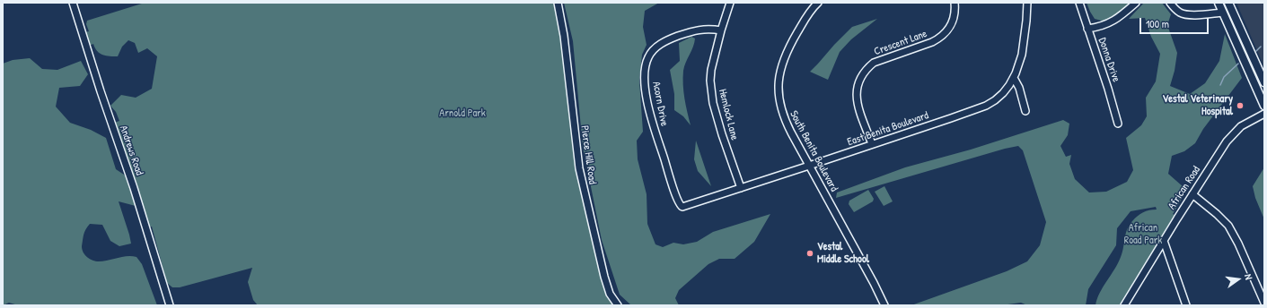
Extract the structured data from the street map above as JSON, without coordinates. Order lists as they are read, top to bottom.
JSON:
{
  "streets": {
    "street": [
      "Crescent Lane",
      "Donna Drive",
      "Acorn Drive",
      "Hemlock Lane",
      "East Benita Boulevard",
      "Andrews Road",
      "South Benita Boulevard",
      "Pierce Hill Road",
      "African Road"
    ]
  },
  "crossings": [
    ["Crescent Lane", "East Benita Boulevard"],
    ["Acorn Drive", "Hemlock Lane"],
    ["Acorn Drive", "East Benita Boulevard"],
    ["Hemlock Lane", "East Benita Boulevard"],
    ["East Benita Boulevard", "South Benita Boulevard"]
  ],
  "parks": ["Arnold Park", "African Road Park"],
  "places": ["Vestal Veterinary Hospital", "Vestal Middle School"],
  "scale_bar": "100 m",
  "north": "right"
}
